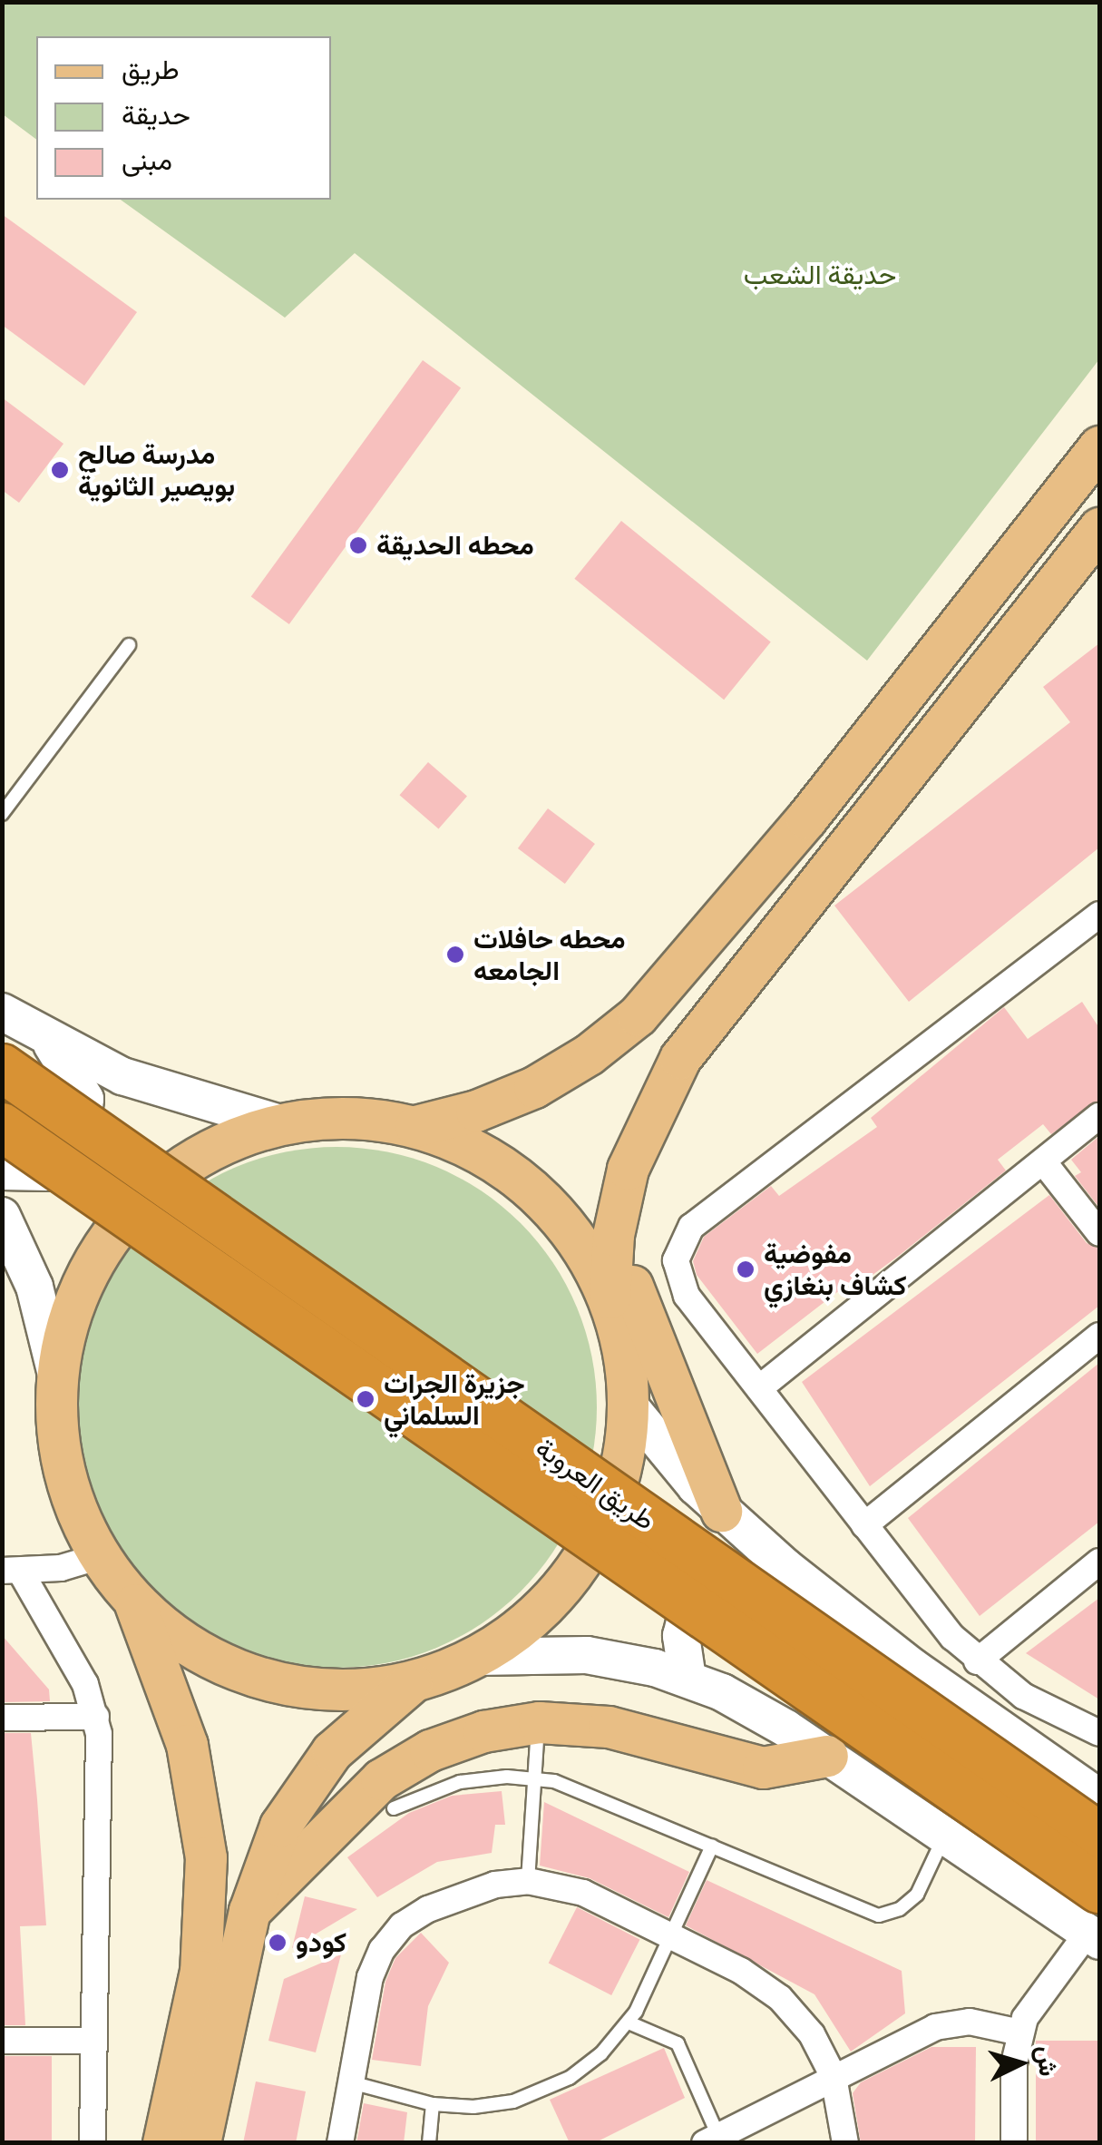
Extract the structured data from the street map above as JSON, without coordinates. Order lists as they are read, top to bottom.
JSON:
{
  "streets": {
    "highway": ["طريق العروبة"]
  },
  "parks": ["حديقة الشعب"],
  "places": [
    "مدرسة صالح بويصير الثانوية",
    "محطه الحديقة",
    "محطه حافلات الجامعه",
    "مفوضية كشاف بنغازي",
    "جزيرة الجرات السلماني",
    "كودو"
  ],
  "legend": ["طريق", "حديقة", "مبنى"],
  "north": "right"
}
